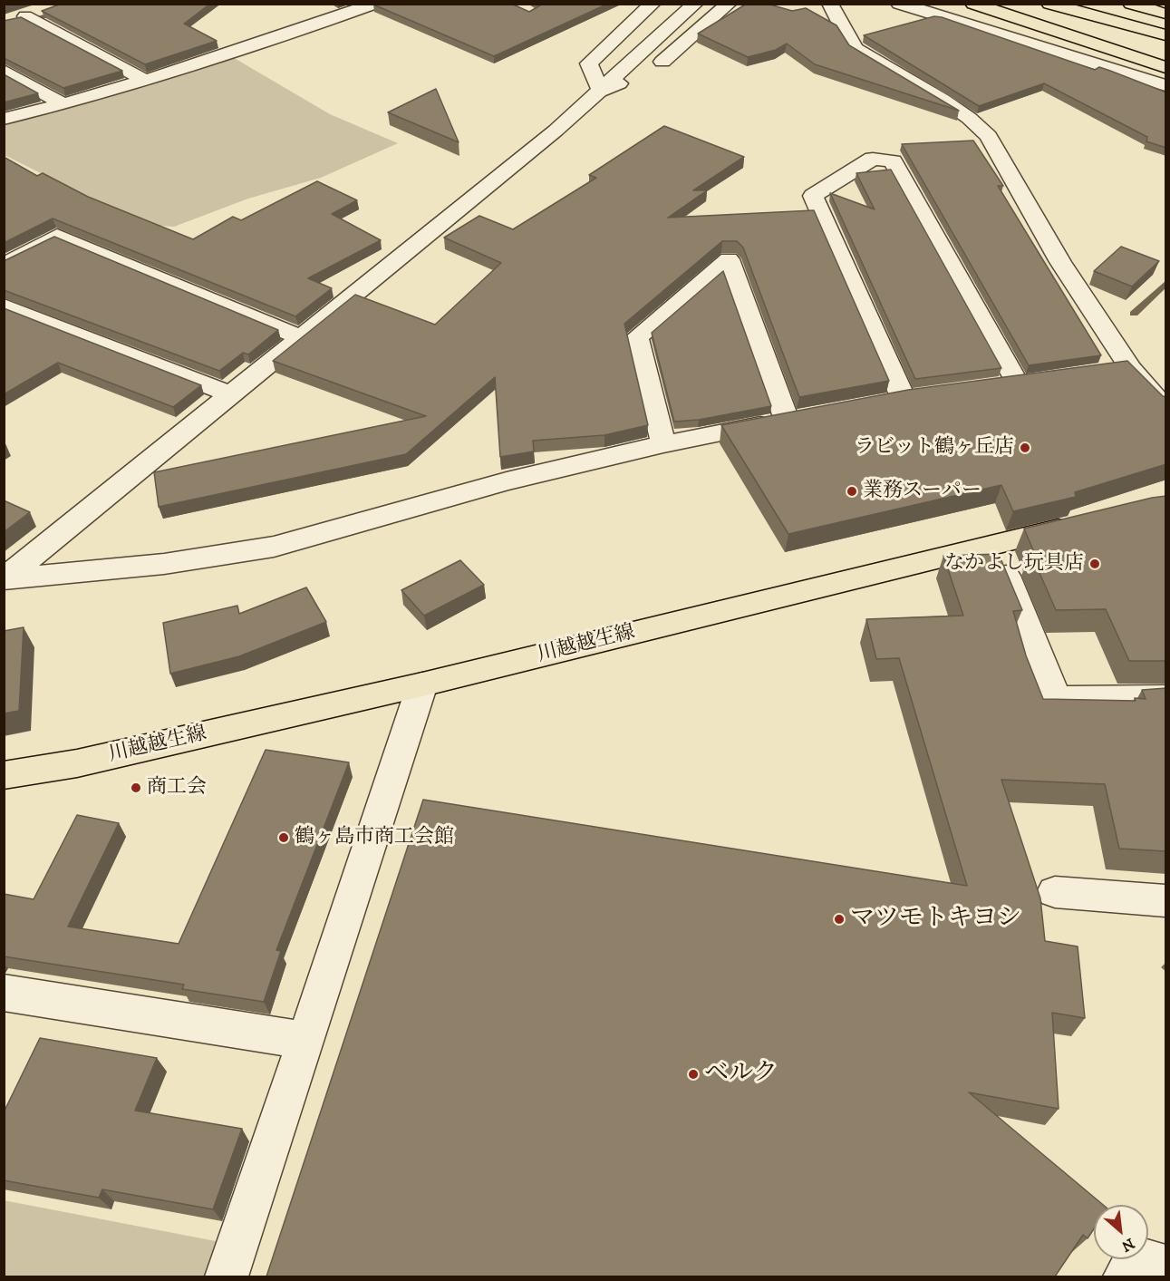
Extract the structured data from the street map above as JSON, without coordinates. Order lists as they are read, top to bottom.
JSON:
{
  "streets": {
    "main road": ["川越越生線"]
  },
  "places": [
    "ラビット鶴ヶ丘店",
    "業務スーパー",
    "なかよし玩具店",
    "商工会",
    "鶴ヶ島市商工会館",
    "マツモトキヨシ",
    "ベルク"
  ],
  "north": "bottom right"
}
